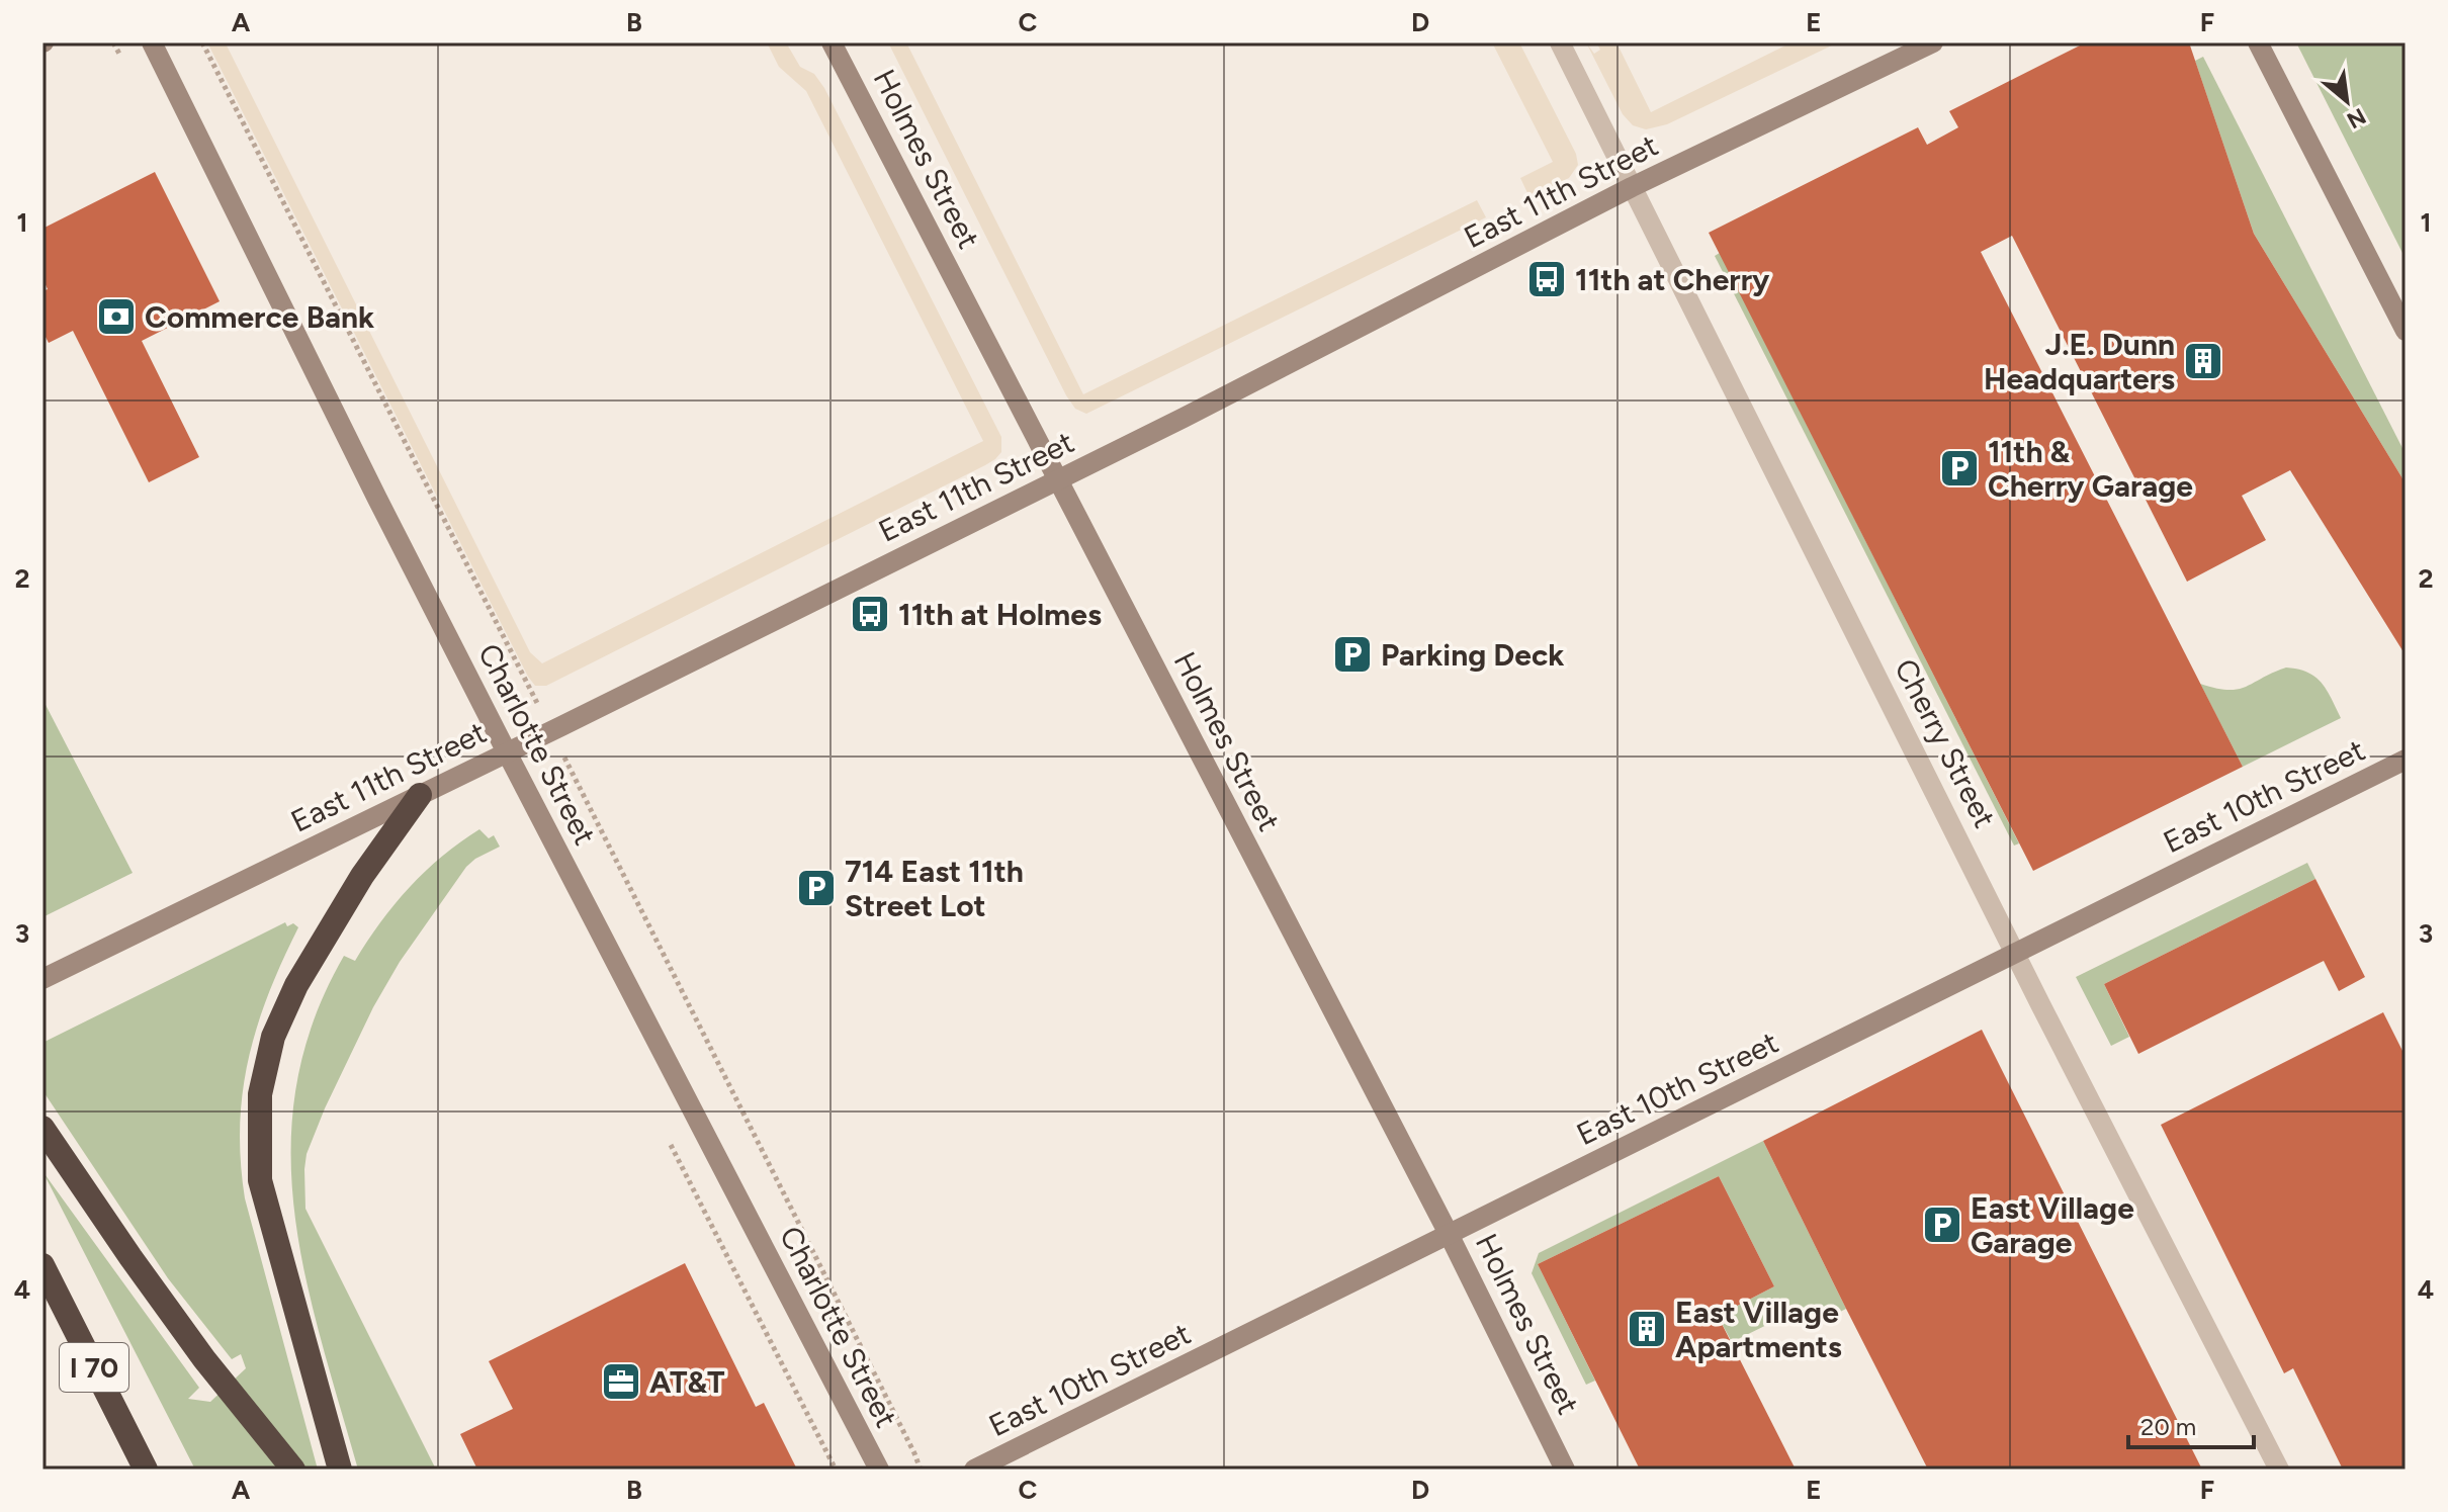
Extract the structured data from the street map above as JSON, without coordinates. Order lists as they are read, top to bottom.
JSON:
{
  "streets": {
    "highway": ["I 70"],
    "main road": [
      "Holmes Street",
      "East 11th Street",
      "Charlotte Street",
      "East 10th Street"
    ],
    "street": ["Cherry Street"]
  },
  "crossings": [
    ["Holmes Street", "East 11th Street"],
    ["Holmes Street", "East 10th Street"],
    ["East 11th Street", "Cherry Street"],
    ["East 11th Street", "Charlotte Street"],
    ["Cherry Street", "East 10th Street"]
  ],
  "places": {
    "bus stop": ["11th at Cherry", "11th at Holmes"],
    "bank": ["Commerce Bank"],
    "building": ["J.E. Dunn Headquarters", "East Village Apartments"],
    "parking": [
      "11th & Cherry Garage",
      "Parking Deck",
      "714 East 11th Street Lot",
      "East Village Garage"
    ],
    "office": ["AT&T"]
  },
  "scale_bar": "20 m",
  "north": "bottom right",
  "grid": {
    "columns": [
      "A",
      "B",
      "C",
      "D",
      "E",
      "F"
    ],
    "rows": [
      "1",
      "2",
      "3",
      "4"
    ]
  }
}
